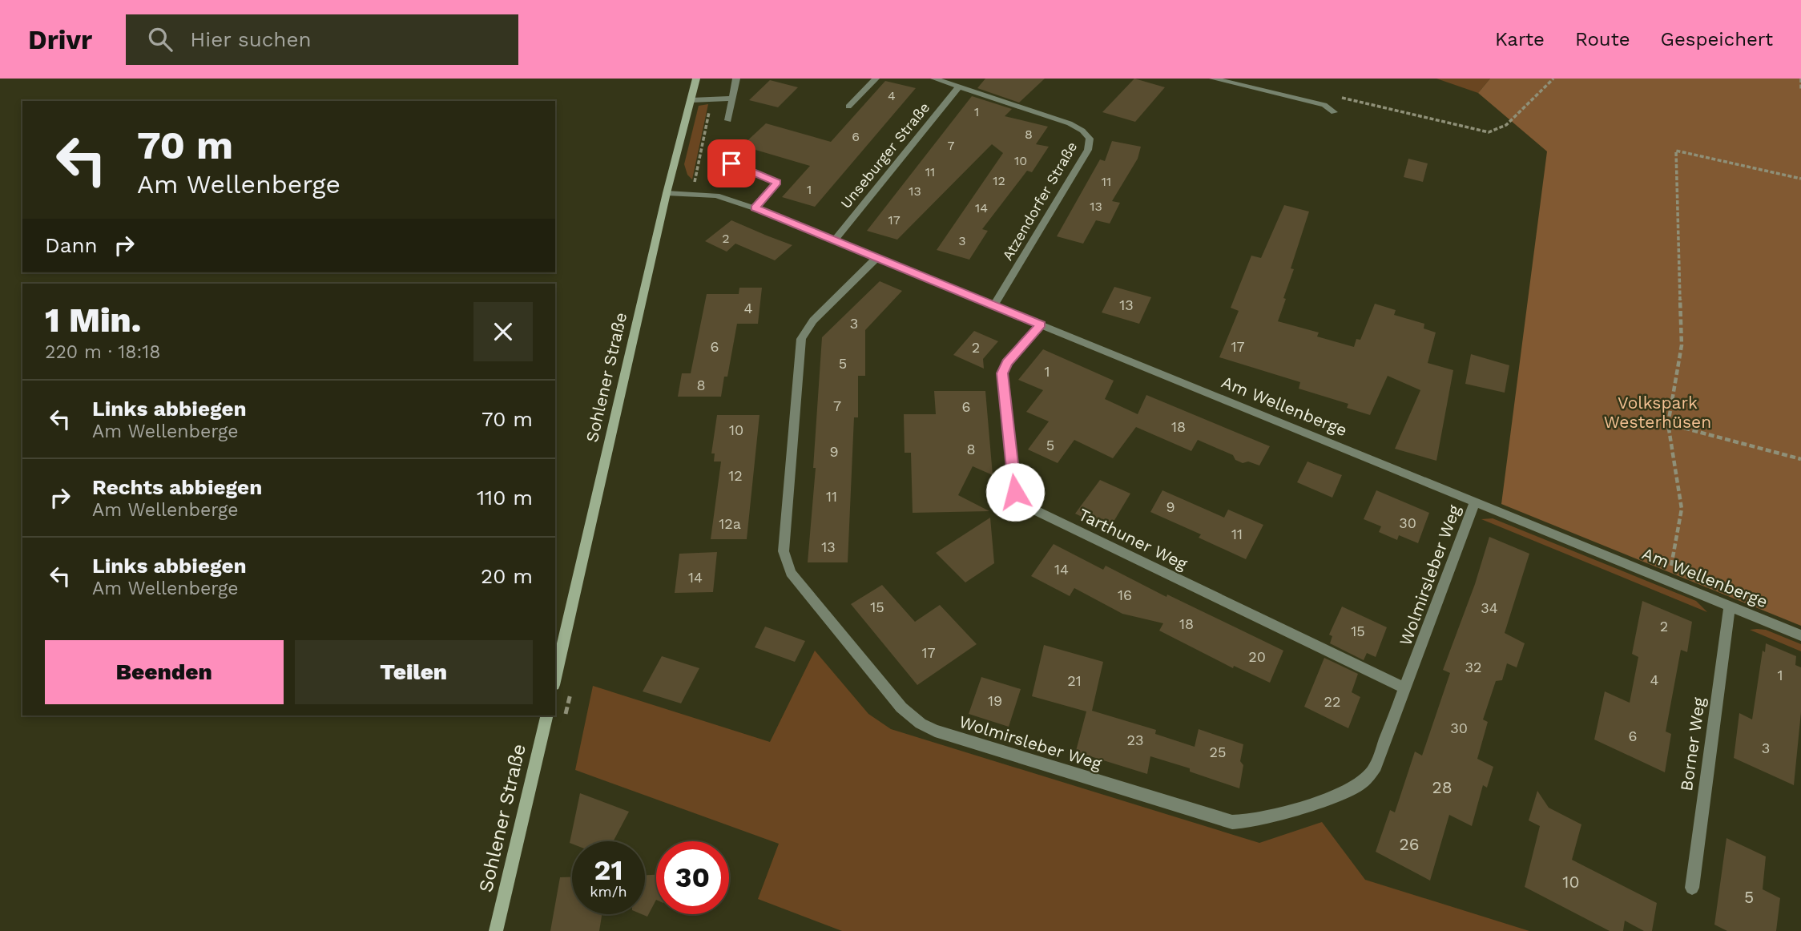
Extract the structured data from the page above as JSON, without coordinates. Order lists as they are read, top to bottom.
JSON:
{
  "streets": {
    "street": [
      "Unseburger Straße",
      "Atzendorfer Straße",
      "Sohlener Straße",
      "Am Wellenberge",
      "Tarthuner Weg",
      "Wolmirsleber Weg",
      "Borner Weg"
    ]
  },
  "crossings": [
    ["Unseburger Straße", "Atzendorfer Straße"],
    ["Unseburger Straße", "Am Wellenberge"],
    ["Atzendorfer Straße", "Am Wellenberge"],
    ["Sohlener Straße", "Am Wellenberge"],
    ["Am Wellenberge", "Tarthuner Weg"],
    ["Am Wellenberge", "Wolmirsleber Weg"],
    ["Am Wellenberge", "Borner Weg"],
    ["Tarthuner Weg", "Wolmirsleber Weg"]
  ],
  "parks": ["Volkspark Westerhüsen"],
  "house_numbers": [
    "4",
    "1",
    "8",
    "6",
    "7",
    "10",
    "11",
    "12",
    "11",
    "1",
    "13",
    "13",
    "14",
    "17",
    "2",
    "3",
    "13",
    "4",
    "3",
    "6",
    "17",
    "2",
    "5",
    "1",
    "8",
    "7",
    "6",
    "18",
    "10",
    "5",
    "8",
    "9",
    "12",
    "11",
    "9",
    "30",
    "12a",
    "11",
    "13",
    "14",
    "14",
    "16",
    "15",
    "34",
    "18",
    "2",
    "15",
    "17",
    "20",
    "32",
    "1",
    "4",
    "21",
    "19",
    "22",
    "30",
    "6",
    "23",
    "3",
    "25",
    "28",
    "26",
    "10",
    "5"
  ],
  "page": {
    "header": "Drivr",
    "search": "Hier suchen",
    "nav": ["Karte", "Route", "Gespeichert"],
    "turn": ["70 m", "Am Wellenberge"],
    "then": "Dann",
    "heading": ["1 Min.", "220 m · 18:18"],
    "list": [
      {
        "name": "Links abbiegen",
        "note": "Am Wellenberge",
        "value": "70 m"
      },
      {
        "name": "Rechts abbiegen",
        "note": "Am Wellenberge",
        "value": "110 m"
      },
      {
        "name": "Links abbiegen",
        "note": "Am Wellenberge",
        "value": "20 m"
      }
    ],
    "buttons": ["Beenden", "Teilen"],
    "speed": "21 km/h",
    "limit": "30"
  }
}
